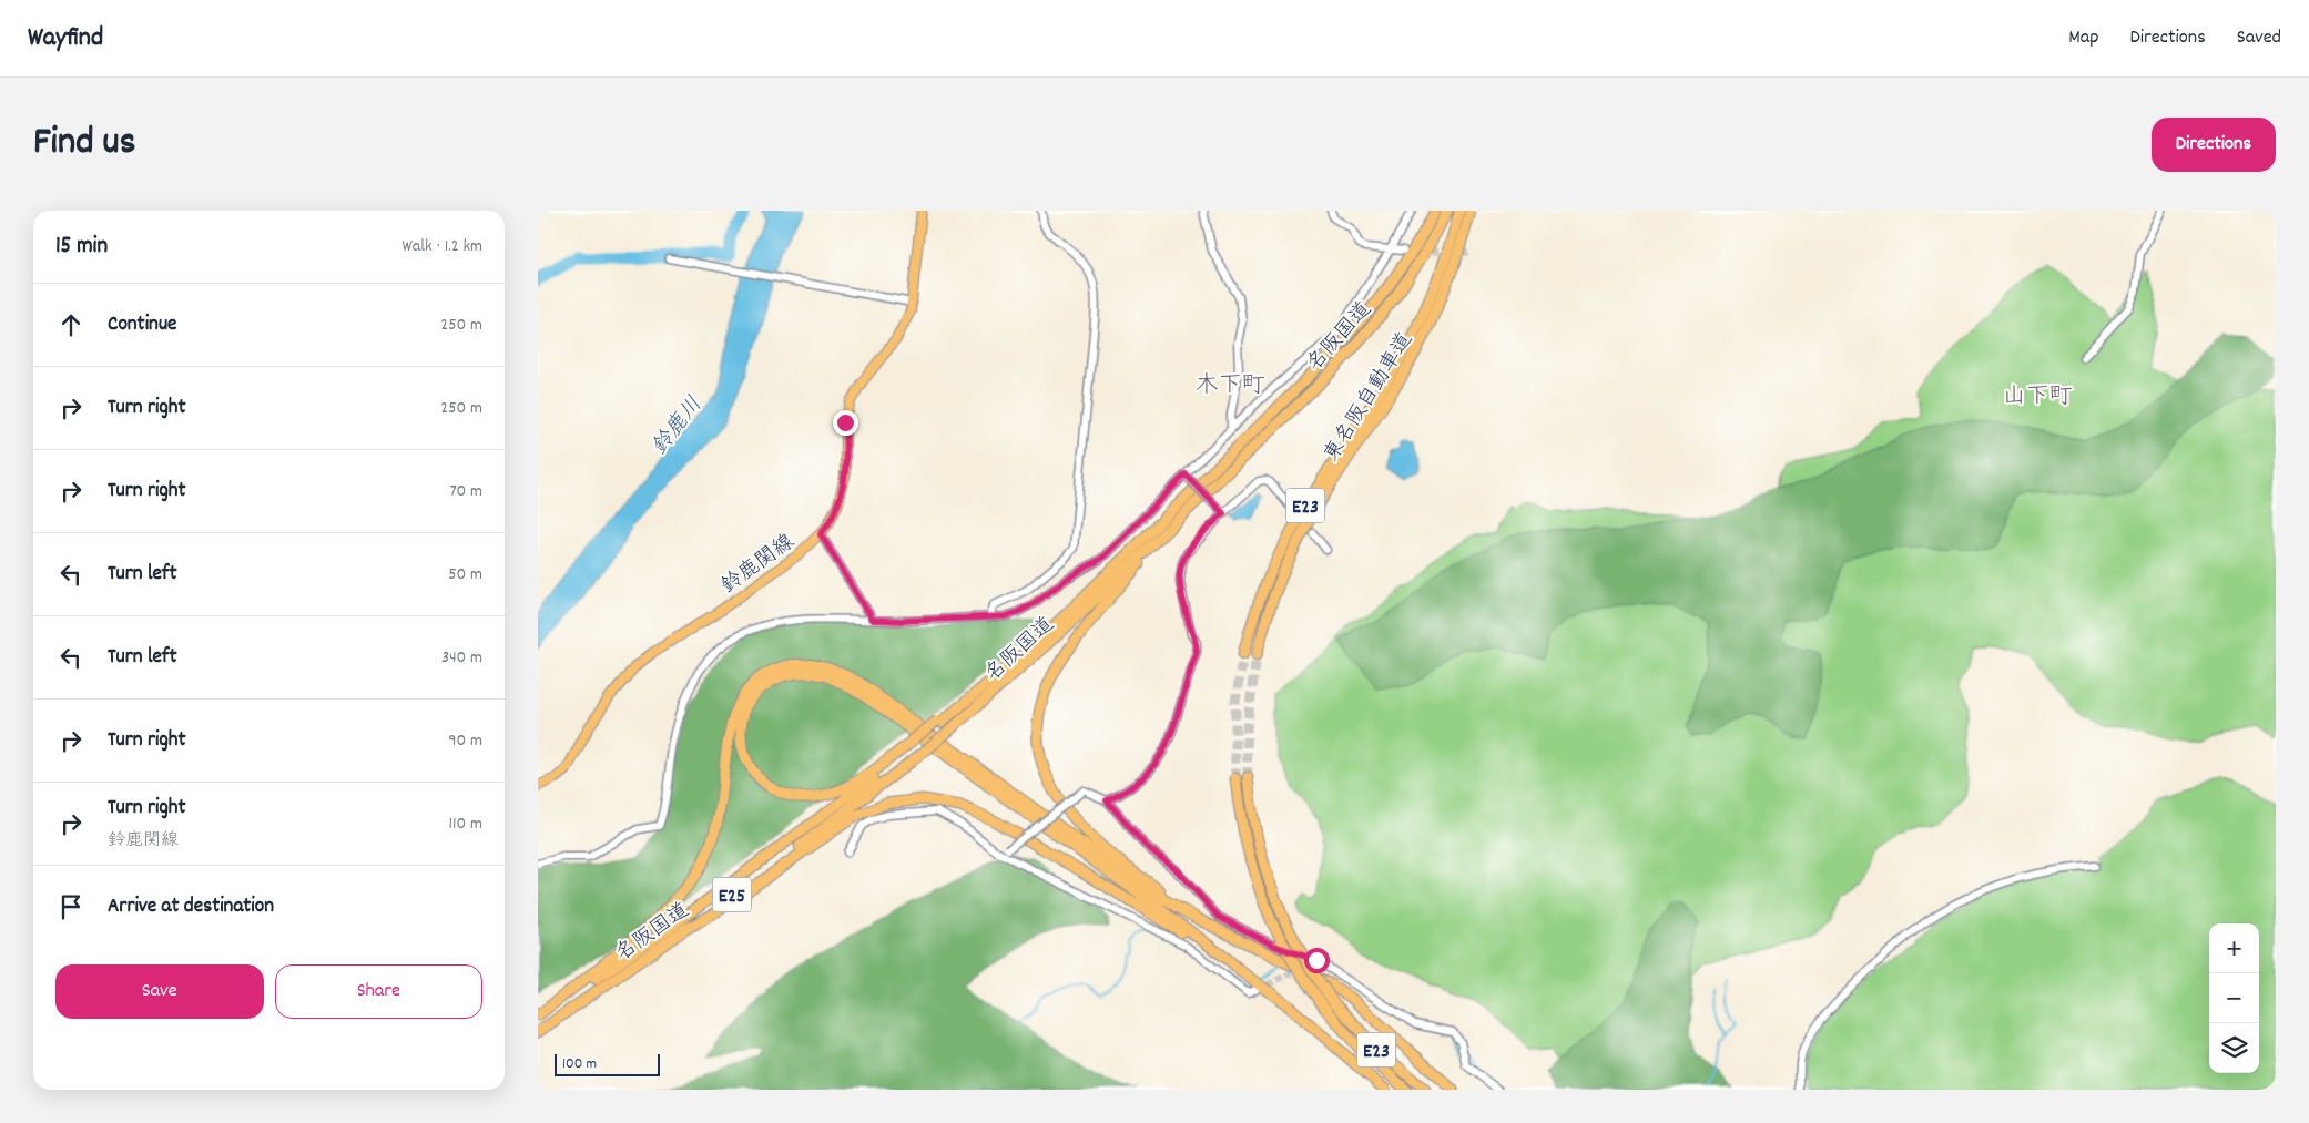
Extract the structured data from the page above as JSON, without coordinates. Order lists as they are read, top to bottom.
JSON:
{
  "streets": {
    "highway": [
      "名阪国道",
      "東名阪自動車道",
      "E23",
      "E25"
    ],
    "main road": ["鈴鹿関線"]
  },
  "districts": ["木下町", "山下町"],
  "water": ["鈴鹿川"],
  "scale_bar": "100 m",
  "page": {
    "header": "Wayfind",
    "nav": ["Map", "Directions", "Saved"],
    "title": "Find us",
    "buttons": [
      "Directions",
      ["Save", "Share"]
    ],
    "heading": ["15 min", "Walk · 1.2 km"],
    "list": [
      ["Continue", "250 m"],
      ["Turn right", "250 m"],
      ["Turn right", "70 m"],
      ["Turn left", "50 m"],
      ["Turn left", "340 m"],
      ["Turn right", "90 m"],
      ["Turn right", "鈴鹿関線", "110 m"],
      "Arrive at destination"
    ],
    "map_buttons": ["+", "−"],
    "scale": "100 m"
  }
}
